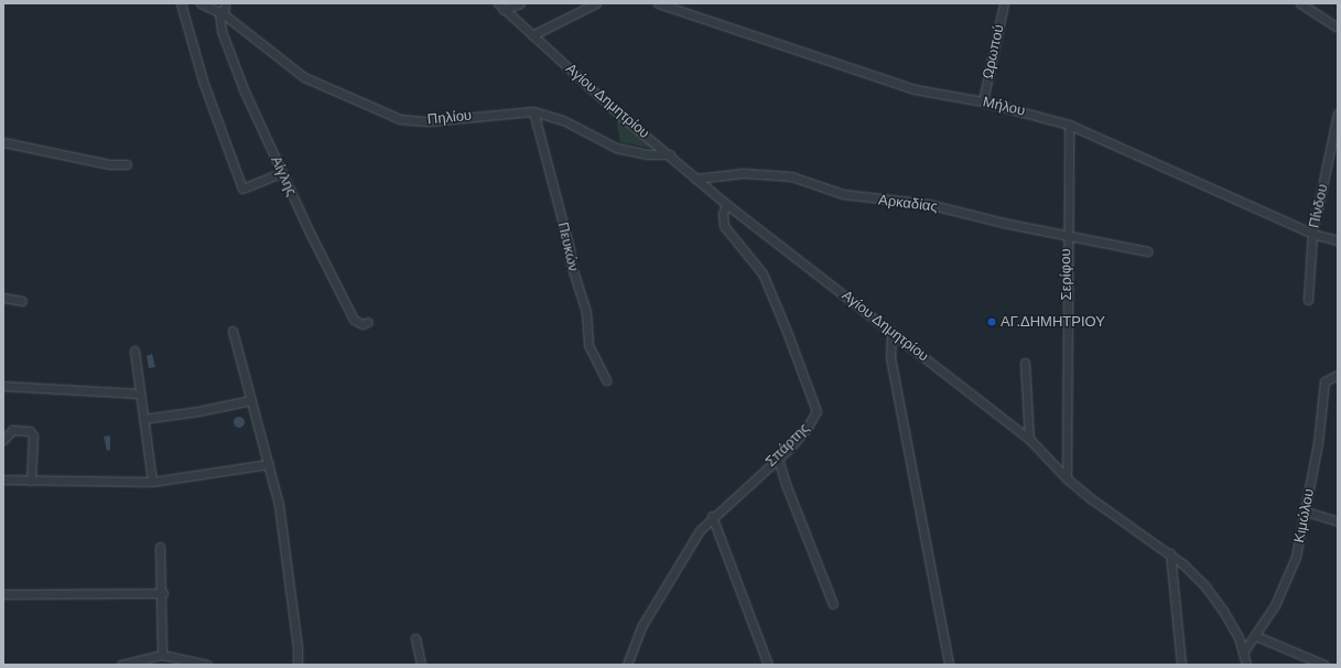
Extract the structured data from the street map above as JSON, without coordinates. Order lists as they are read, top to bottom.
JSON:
{
  "streets": {
    "street": [
      "Ωρωπού",
      "Αγίου Δημητρίου",
      "Μήλου",
      "Πηλίου",
      "Αίγλης",
      "Αρκαδίας",
      "Πίνδου",
      "Πευκών",
      "Σερίφου",
      "Σπάρτης",
      "Κιμώλου"
    ]
  },
  "crossings": [
    ["Ωρωπού", "Μήλου"],
    ["Αγίου Δημητρίου", "Πηλίου"],
    ["Αγίου Δημητρίου", "Αρκαδίας"],
    ["Αγίου Δημητρίου", "Σερίφου"],
    ["Αγίου Δημητρίου", "Σπάρτης"],
    ["Αγίου Δημητρίου", "Κιμώλου"],
    ["Μήλου", "Πίνδου"],
    ["Μήλου", "Σερίφου"],
    ["Πηλίου", "Αίγλης"],
    ["Πηλίου", "Πευκών"],
    ["Αρκαδίας", "Σερίφου"]
  ],
  "places": ["ΑΓ.ΔΗΜΗΤΡΙΟΥ"]
}
